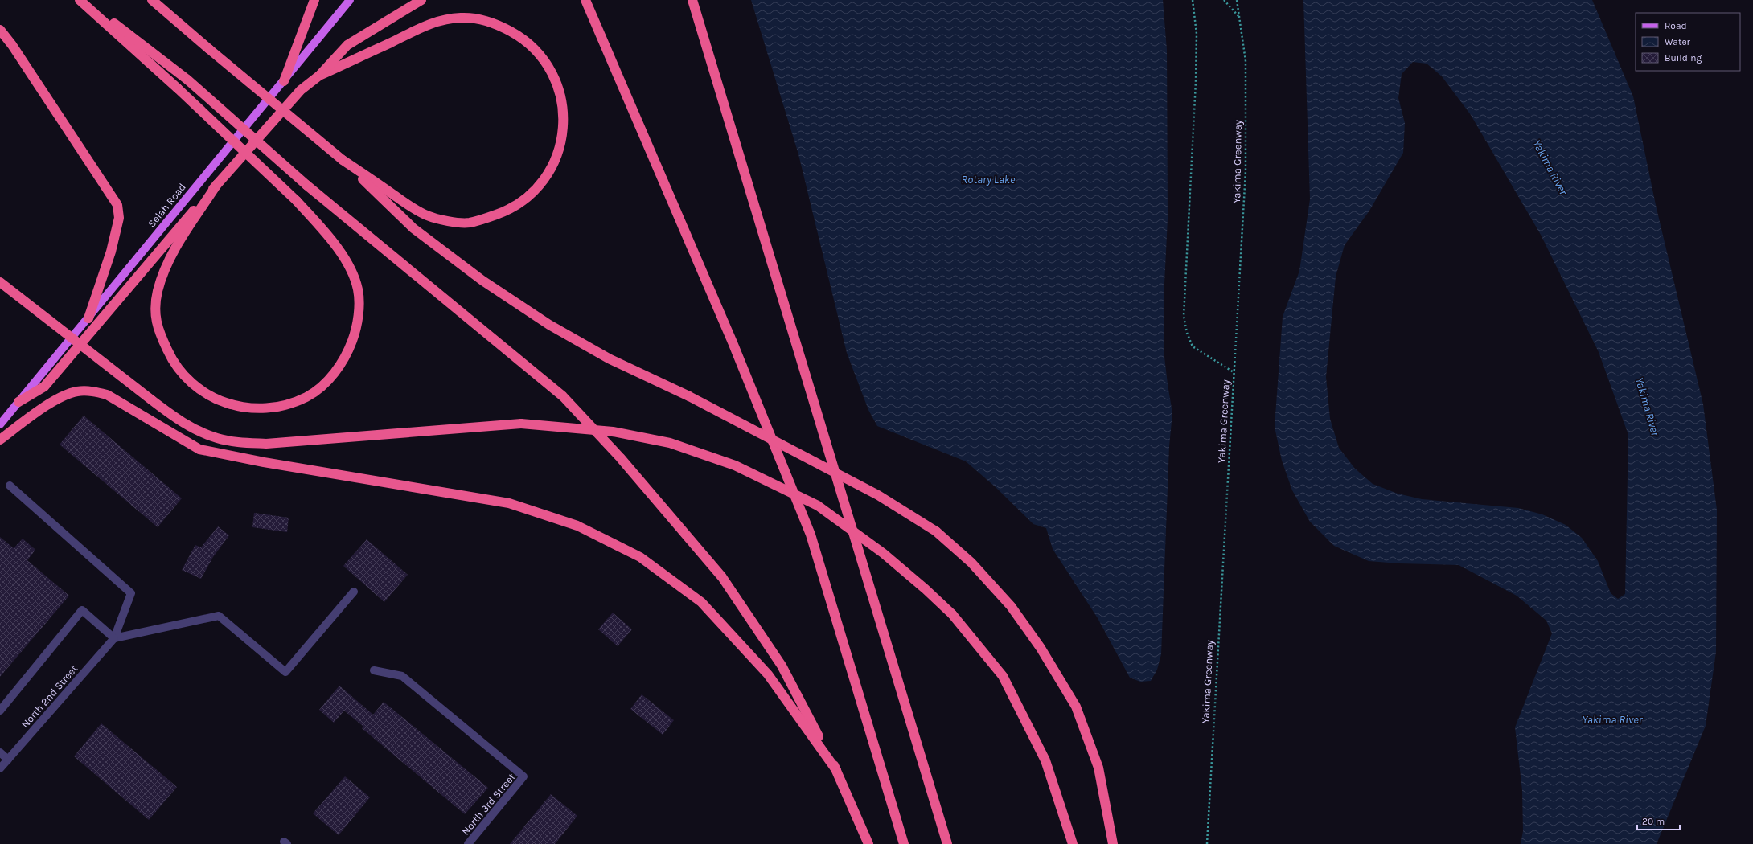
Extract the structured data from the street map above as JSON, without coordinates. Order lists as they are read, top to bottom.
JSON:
{
  "streets": {
    "main road": ["Selah Road"],
    "street": ["North 2nd Street", "North 3rd Street"],
    "path": ["Yakima Greenway"]
  },
  "water": ["Yakima River", "Rotary Lake"],
  "legend": ["Road", "Water", "Building"],
  "scale_bar": "20 m"
}
